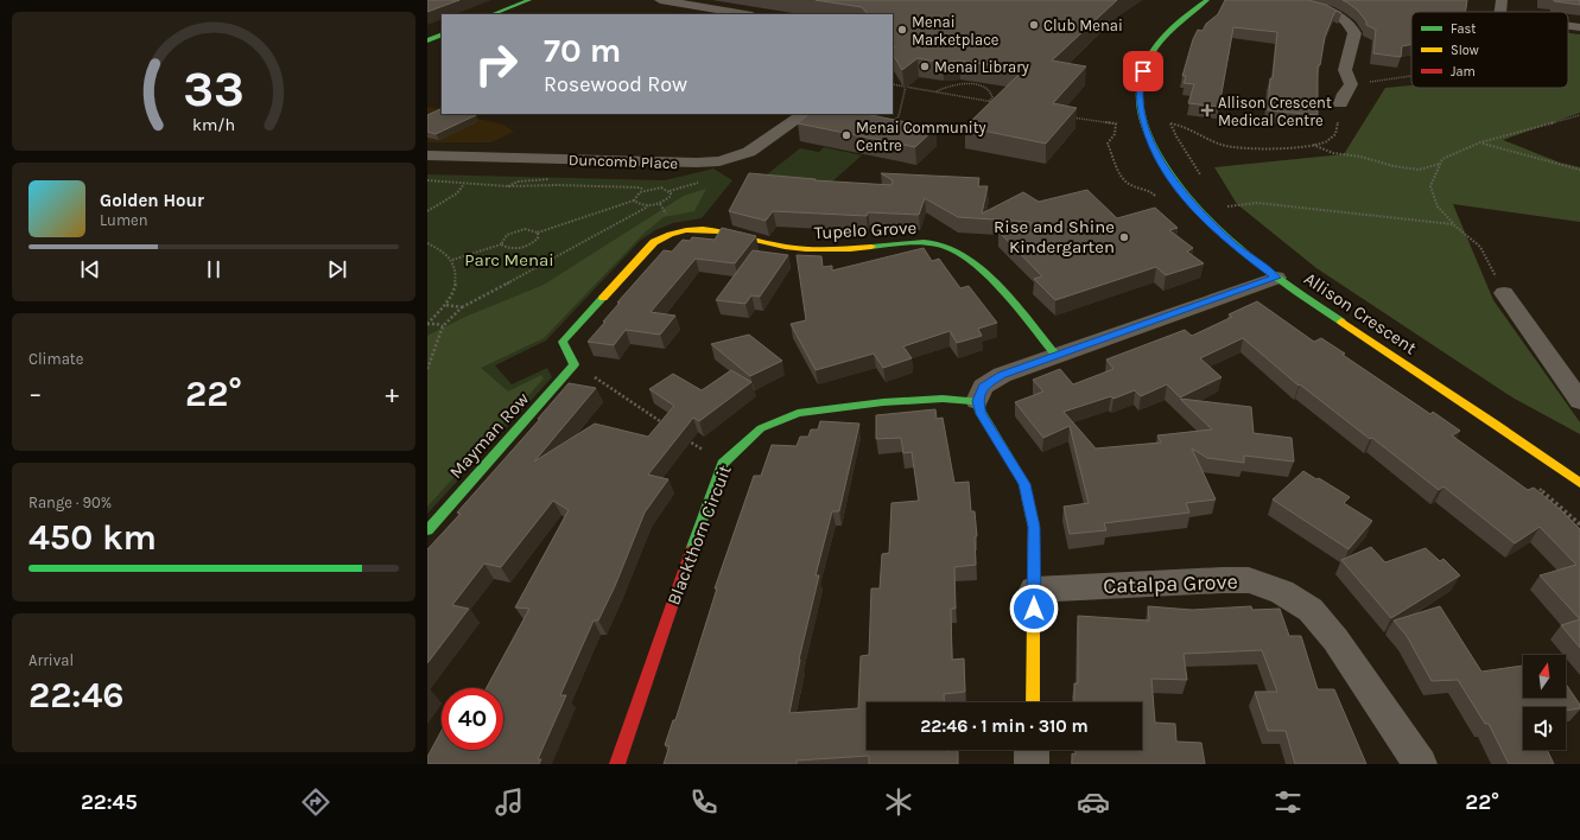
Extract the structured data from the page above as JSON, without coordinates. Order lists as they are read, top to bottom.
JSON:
{
  "streets": {
    "street": [
      "Duncomb Place",
      "Tupelo Grove",
      "Allison Crescent",
      "Mayman Row",
      "Blackthorn Circuit",
      "Catalpa Grove"
    ]
  },
  "crossings": [
    ["Tupelo Grove", "Mayman Row"]
  ],
  "parks": ["Parc Menai"],
  "places": {
    "other": [
      "Club Menai",
      "Menai Marketplace",
      "Menai Library",
      "Menai Community Centre",
      "Rise and Shine Kindergarten"
    ],
    "health": ["Allison Crescent Medical Centre"]
  },
  "legend": ["Fast", "Slow", "Jam"],
  "north": "top",
  "page": {
    "turn": ["70 m", "Rosewood Row"],
    "song": ["Golden Hour", "Lumen"],
    "tile": [
      "Climate",
      ["Range · 90%", "450 km"],
      ["Arrival", "22:46"]
    ],
    "heat": ["−", "22°", "+"],
    "limit": "40",
    "trip": "22:46 · 1 min · 310 m",
    "tabs": ["22:45", "22°"],
    "gauge": ["33", "km/h"]
  }
}
